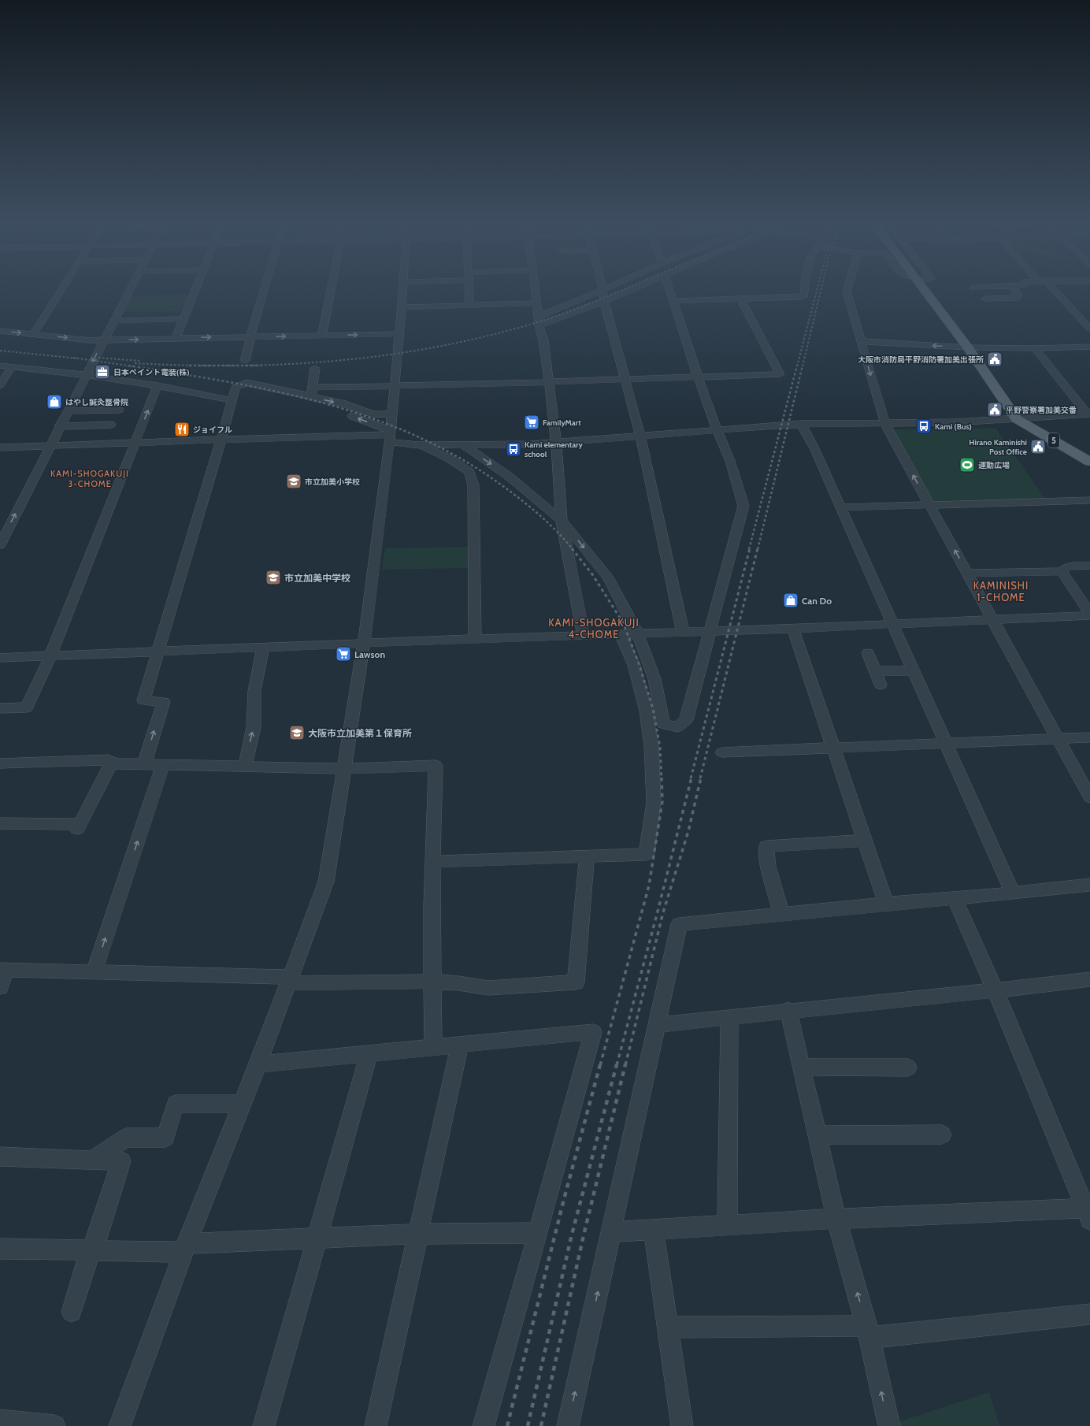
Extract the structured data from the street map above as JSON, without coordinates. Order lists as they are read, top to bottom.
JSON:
{
  "streets": {
    "main road": ["5"]
  },
  "districts": ["KAMI-SHOGAKUJI 3-CHOME", "KAMINISHI 1-CHOME", "KAMI-SHOGAKUJI 4-CHOME"],
  "places": {
    "public building": ["大阪市消防局平野消防署加美出張所", "平野警察署加美交番", "Hirano Kaminishi Post Office"],
    "office": ["日本ペイント電装(株)"],
    "shop": ["はやし鍼灸整骨院", "Can Do"],
    "supermarket": ["FamilyMart", "Lawson"],
    "bus stop": ["Kami (Bus)", "Kami elementary school"],
    "restaurant": ["ジョイフル"],
    "sports": ["運動広場"],
    "school or university": ["市立加美小学校", "市立加美中学校", "大阪市立加美第１保育所"]
  }
}
